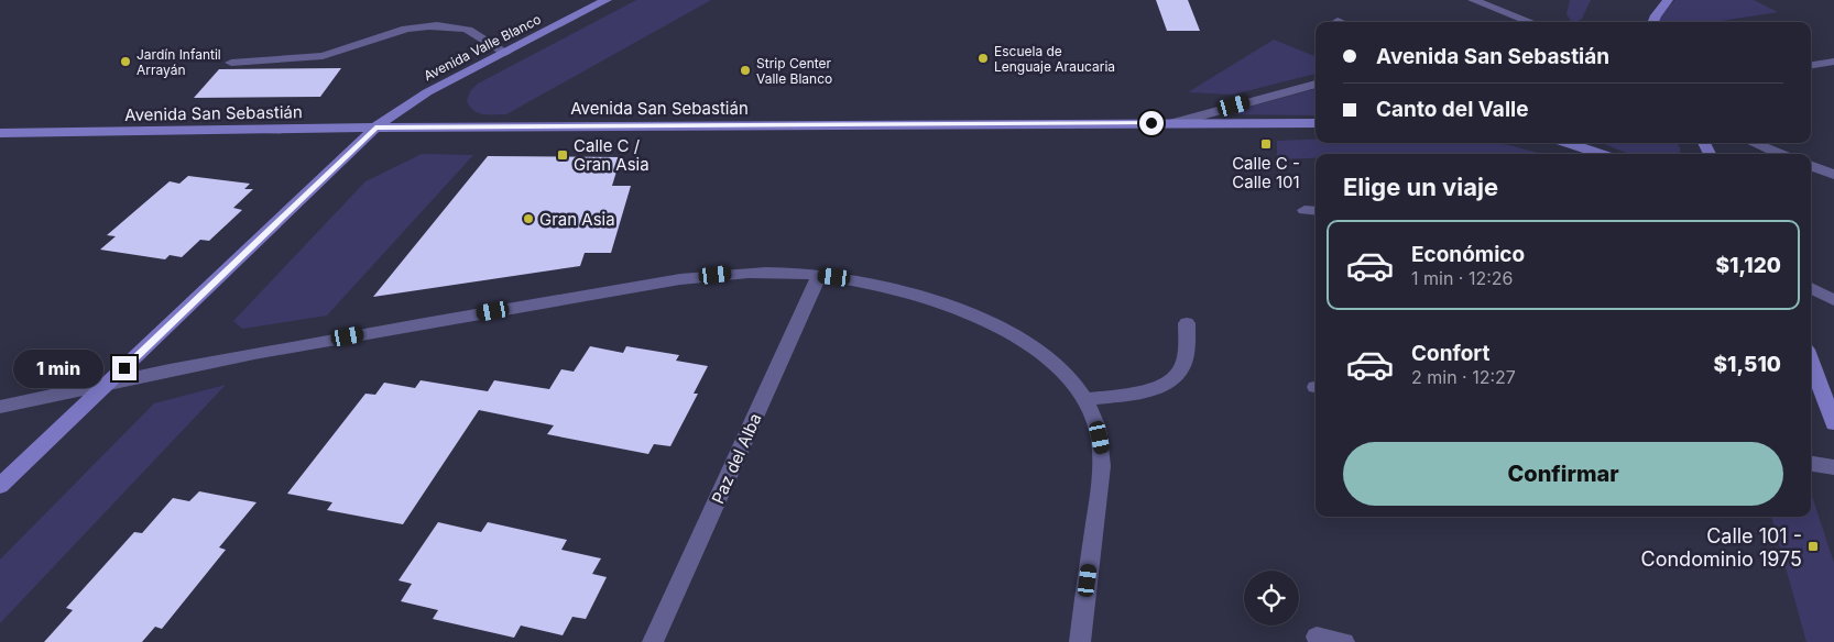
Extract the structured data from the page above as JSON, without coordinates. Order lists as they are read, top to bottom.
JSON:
{
  "streets": {
    "main road": ["Avenida Valle Blanco", "Avenida San Sebastián"],
    "street": ["Paz del Alba"]
  },
  "crossings": [
    ["Avenida Valle Blanco", "Avenida San Sebastián"]
  ],
  "places": {
    "other": [
      "Escuela de Lenguaje Araucaria",
      "Jardín Infantil Arrayán",
      "Strip Center Valle Blanco",
      "Gran Asia"
    ],
    "transit": ["Calle C - Calle 101", "Calle C / Gran Asia", "Calle 101 - Condominio 1975"]
  },
  "page": {
    "banner": ["Avenida San Sebastián", "Canto del Valle"],
    "heading": "Elige un viaje",
    "list": [
      {
        "name": "Económico",
        "note": "1 min · 12:26",
        "value": "$1,120"
      },
      {
        "name": "Confort",
        "note": "2 min · 12:27",
        "value": "$1,510"
      }
    ],
    "bubble": "1 min",
    "buttons": "Confirmar"
  }
}
